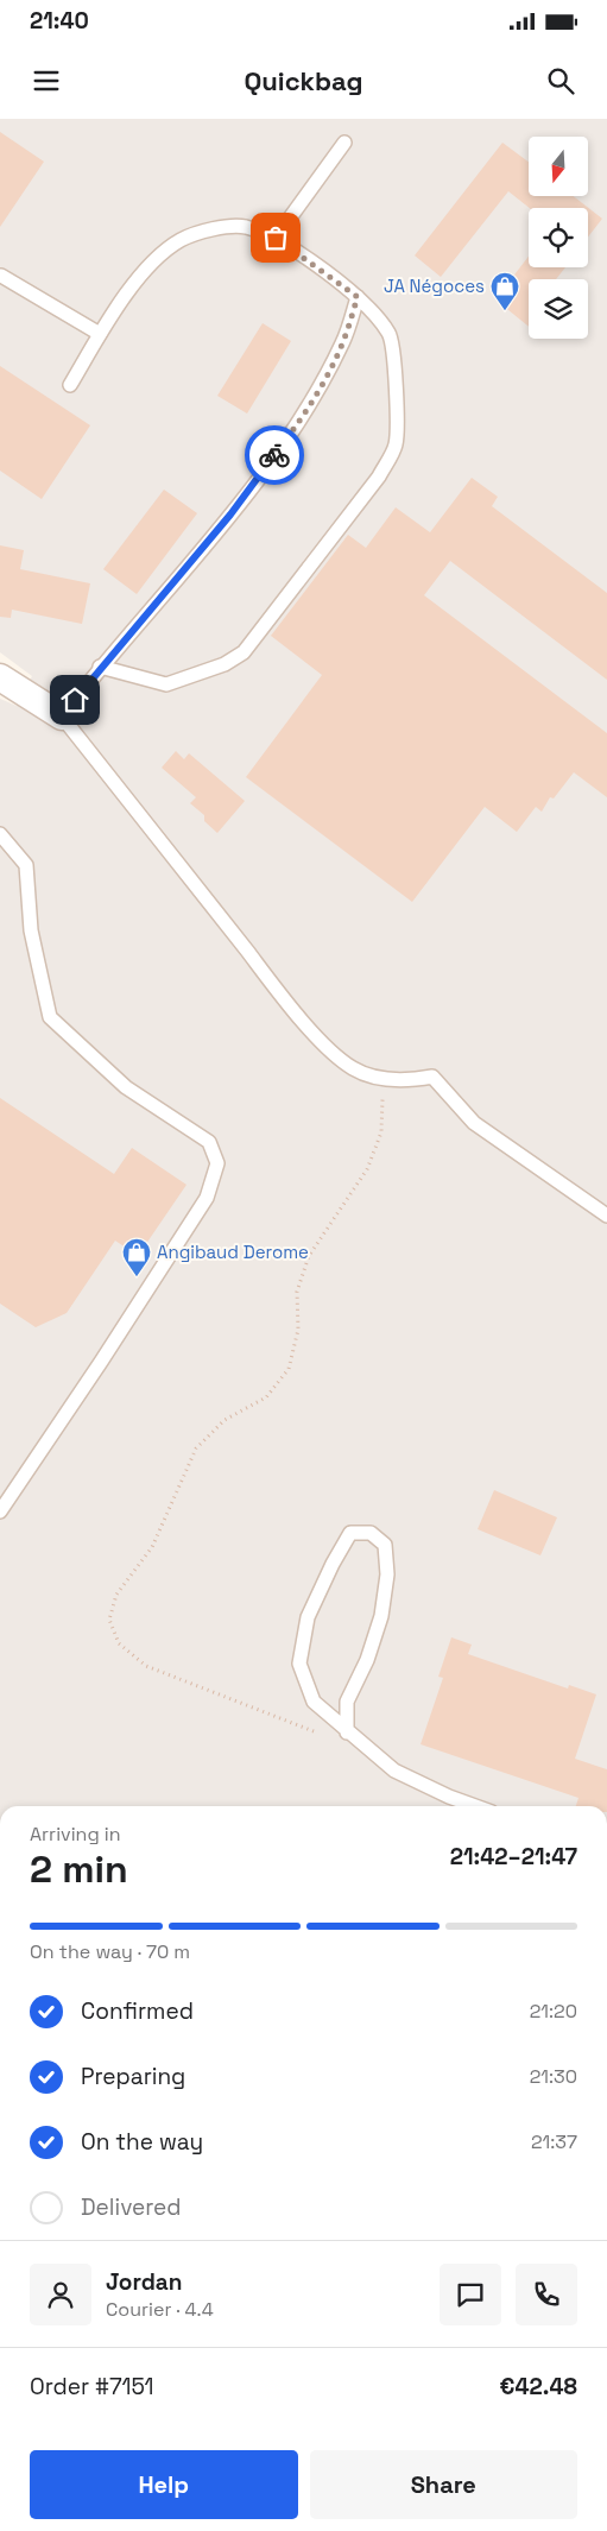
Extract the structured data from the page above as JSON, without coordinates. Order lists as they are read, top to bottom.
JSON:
{
  "places": {
    "shop": ["JA Négoces", "Angibaud Derome"]
  },
  "north": "bottom",
  "page": {
    "status": "21:40",
    "header": "Quickbag",
    "heading": ["2 min", "Arriving in", "21:42–21:47"],
    "panel": [
      "Jordan",
      "Courier · 4.4",
      "Order #7151",
      "€42.48"
    ],
    "bar": "On the way · 70 m",
    "list": [
      ["Confirmed", "21:20"],
      ["Preparing", "21:30"],
      ["On the way", "21:37"],
      "Delivered"
    ],
    "buttons": ["Help", "Share"]
  }
}
